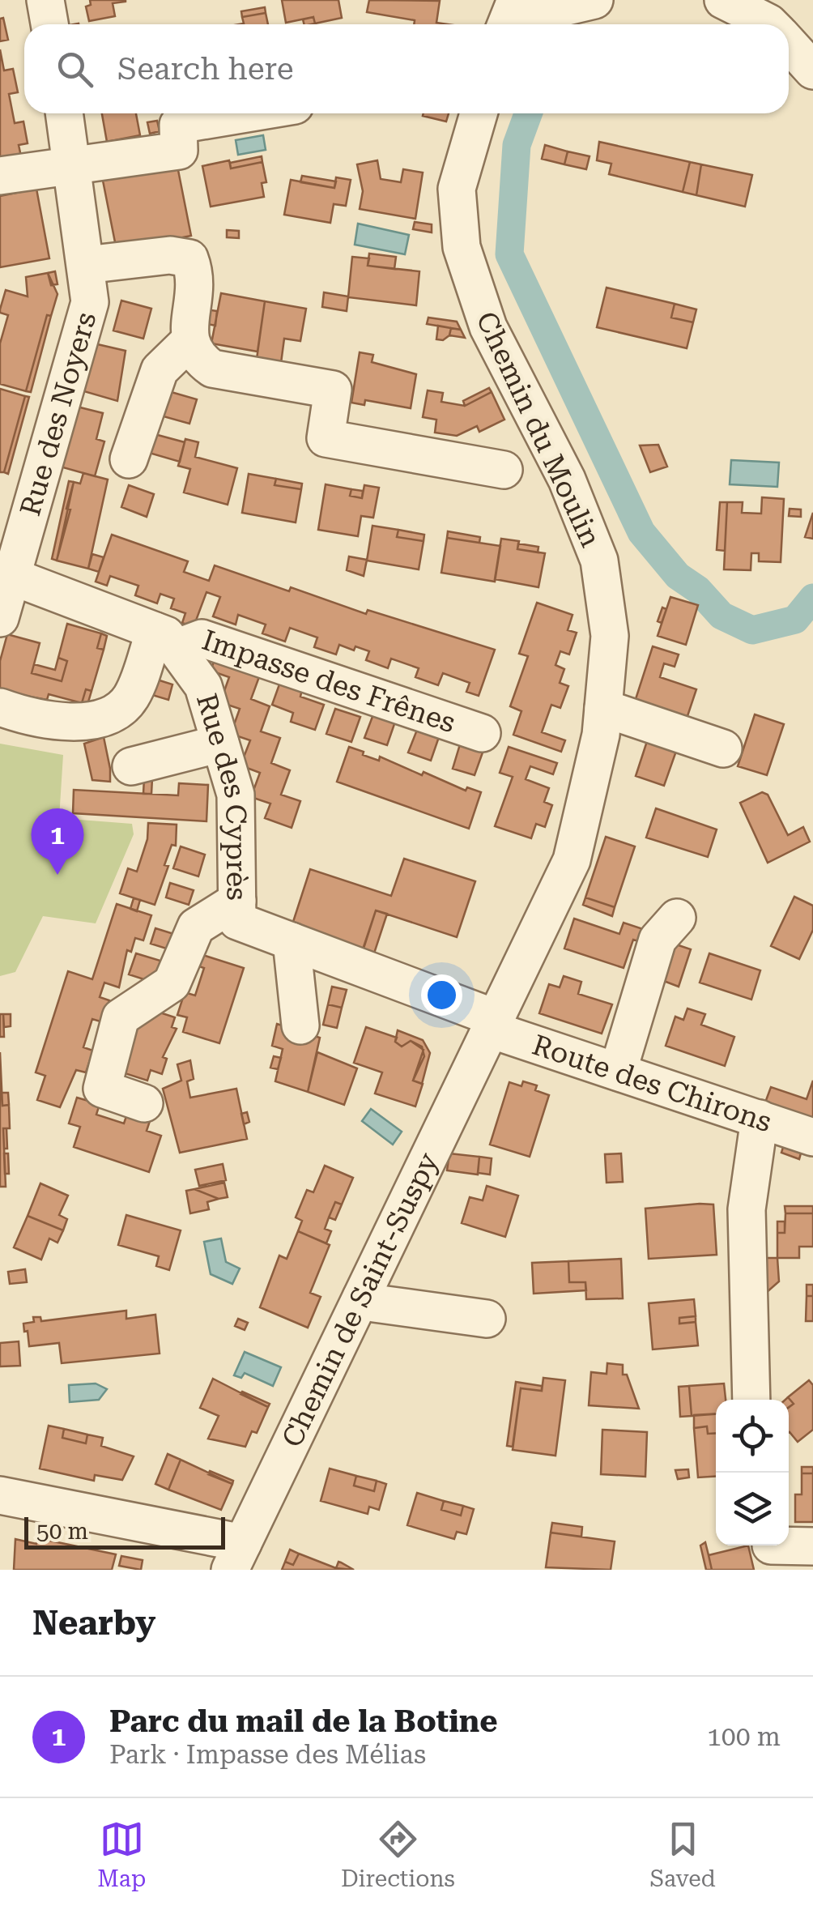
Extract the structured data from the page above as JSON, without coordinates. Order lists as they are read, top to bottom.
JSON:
{
  "streets": {
    "street": [
      "Rue des Noyers",
      "Chemin du Moulin",
      "Impasse des Frênes",
      "Rue des Cyprès",
      "Route des Chirons",
      "Chemin de Saint-Suspy"
    ]
  },
  "crossings": [
    ["Chemin du Moulin", "Rue des Cyprès"],
    ["Chemin du Moulin", "Route des Chirons"],
    ["Chemin du Moulin", "Chemin de Saint-Suspy"],
    ["Impasse des Frênes", "Rue des Cyprès"],
    ["Rue des Cyprès", "Route des Chirons"],
    ["Rue des Cyprès", "Chemin de Saint-Suspy"],
    ["Route des Chirons", "Chemin de Saint-Suspy"]
  ],
  "scale_bar": "50 m",
  "page": {
    "search": "Search here",
    "pins": "1",
    "scale": "50 m",
    "heading": "Nearby",
    "list": [
      {
        "mark": "1",
        "name": "Parc du mail de la Botine",
        "note": "Park · Impasse des Mélias",
        "value": "100 m"
      }
    ],
    "nav": ["Map", "Directions", "Saved"]
  }
}
